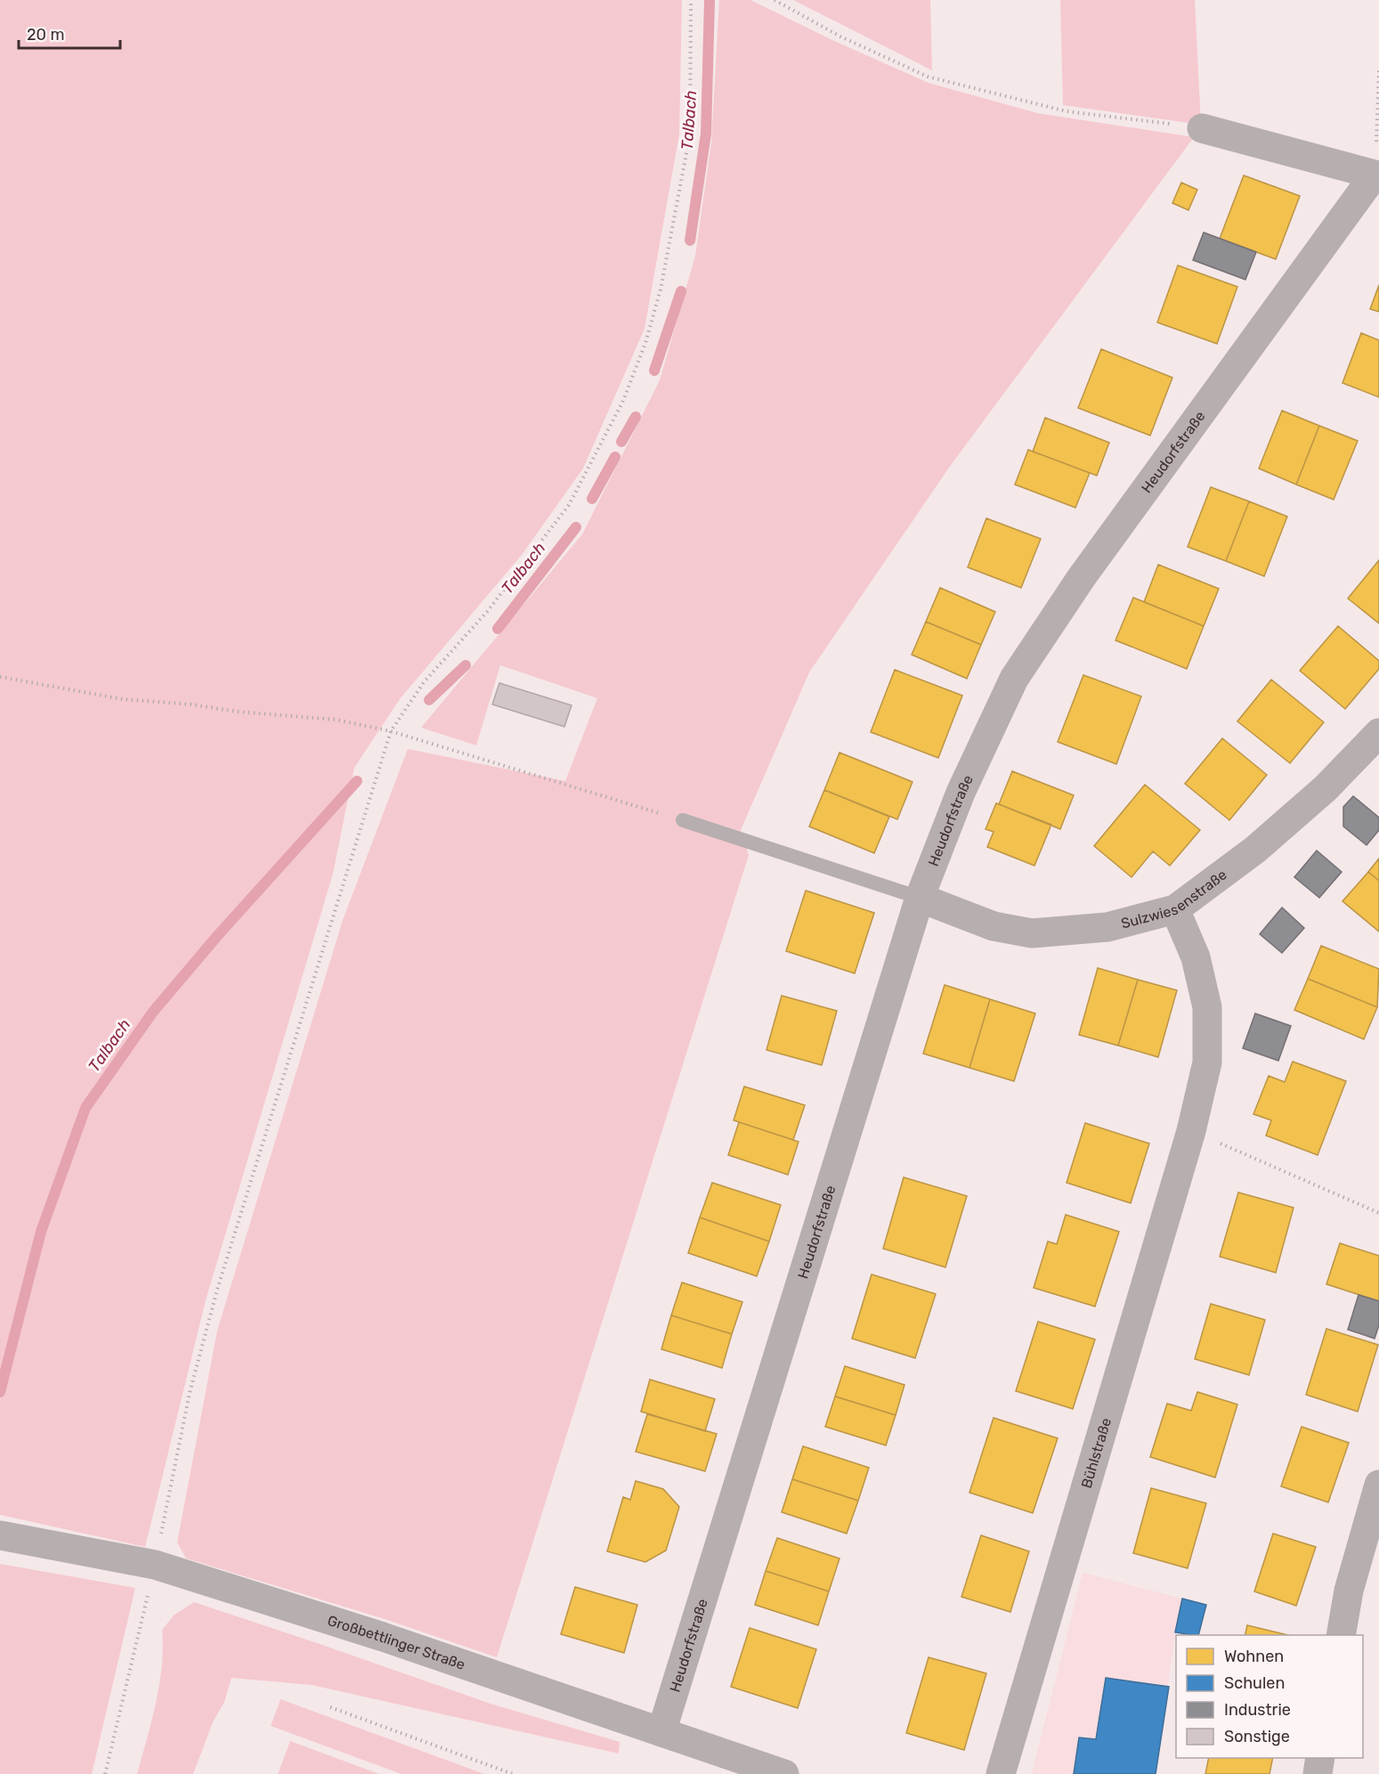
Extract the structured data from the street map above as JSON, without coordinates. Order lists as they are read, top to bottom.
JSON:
{
  "streets": {
    "street": [
      "Heudorfstraße",
      "Sulzwiesenstraße",
      "Bühlstraße",
      "Großbettlinger Straße"
    ]
  },
  "crossings": [
    ["Heudorfstraße", "Sulzwiesenstraße"],
    ["Heudorfstraße", "Großbettlinger Straße"],
    ["Sulzwiesenstraße", "Bühlstraße"]
  ],
  "water": ["Talbach"],
  "legend": [
    "Wohnen",
    "Schulen",
    "Industrie",
    "Sonstige"
  ],
  "scale_bar": "20 m"
}
